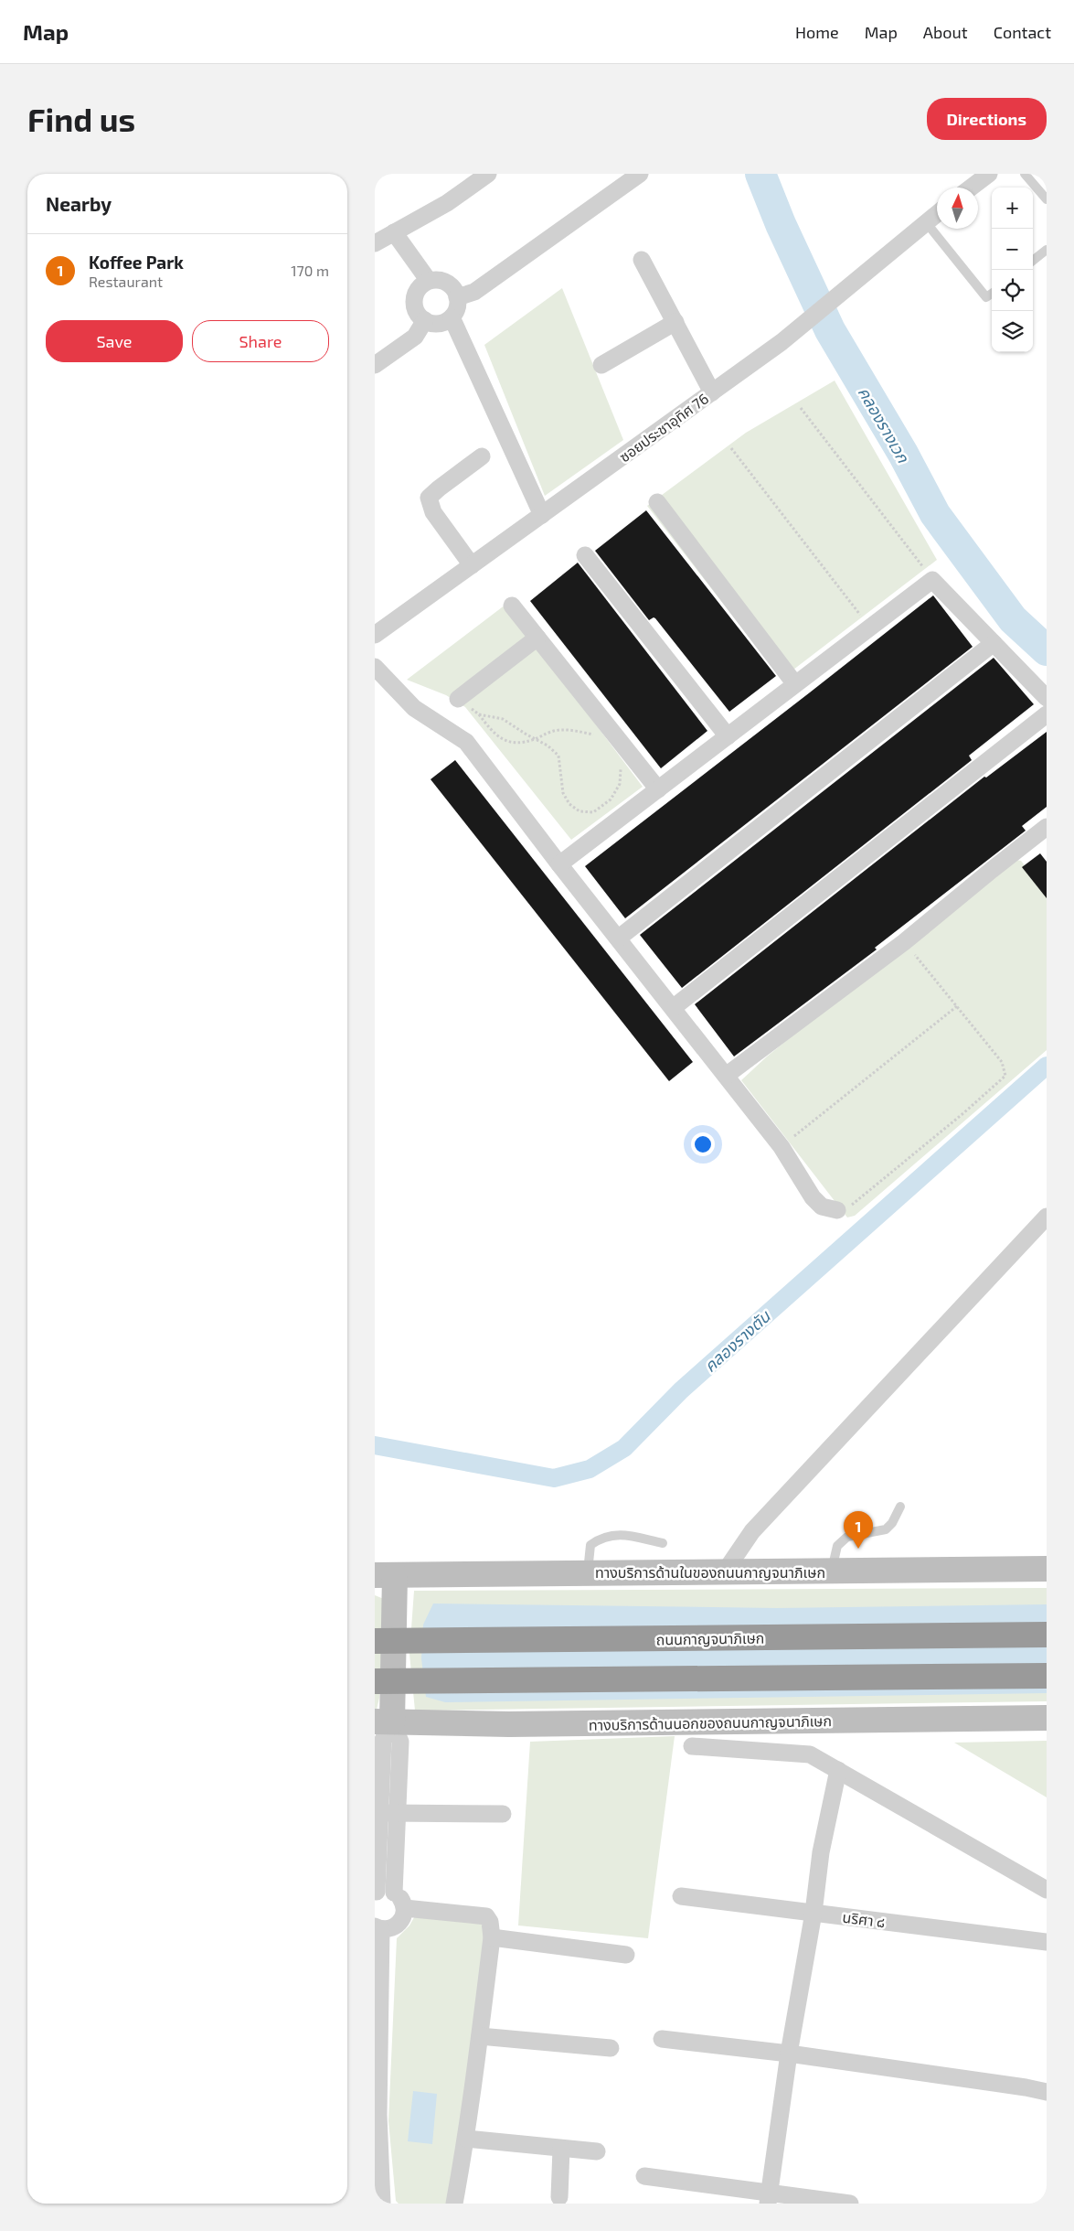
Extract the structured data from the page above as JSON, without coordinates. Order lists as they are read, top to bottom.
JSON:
{
  "streets": {
    "highway": ["ถนนกาญจนาภิเษก"],
    "main road": ["ทางบริการด้านในของถนนกาญจนาภิเษก", "ทางบริการด้านนอกของถนนกาญจนาภิเษก"],
    "street": ["ซอยประชาอุทิศ 76", "นริศา ๘"]
  },
  "water": ["คลองรางเวก", "คลองรางตัน"],
  "north": "top",
  "page": {
    "header": "Map",
    "nav": [
      "Home",
      "Map",
      "About",
      "Contact"
    ],
    "buttons": [
      "Directions",
      ["Save", "Share"]
    ],
    "title": "Find us",
    "heading": "Nearby",
    "map_buttons": ["+", "−"],
    "list": [
      {
        "mark": "1",
        "name": "Koffee Park",
        "note": "Restaurant",
        "value": "170 m"
      }
    ],
    "pins": "1"
  }
}
